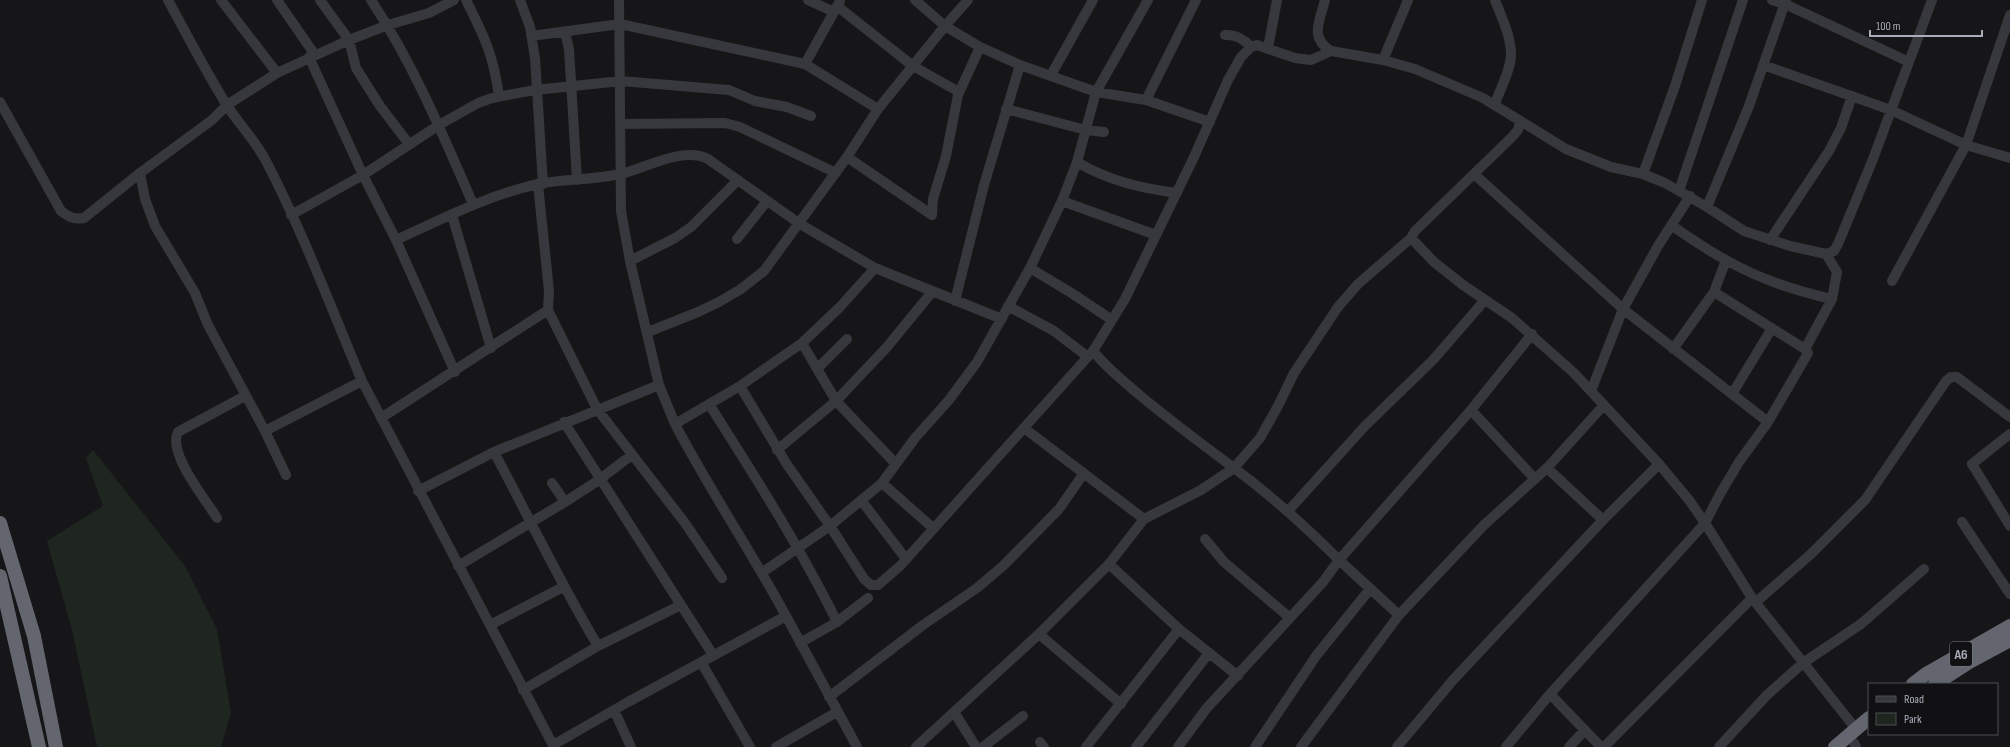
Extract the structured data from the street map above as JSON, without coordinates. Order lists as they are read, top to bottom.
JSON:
{
  "streets": {
    "highway": ["A6"]
  },
  "legend": ["Road", "Park"],
  "scale_bar": "100 m"
}
